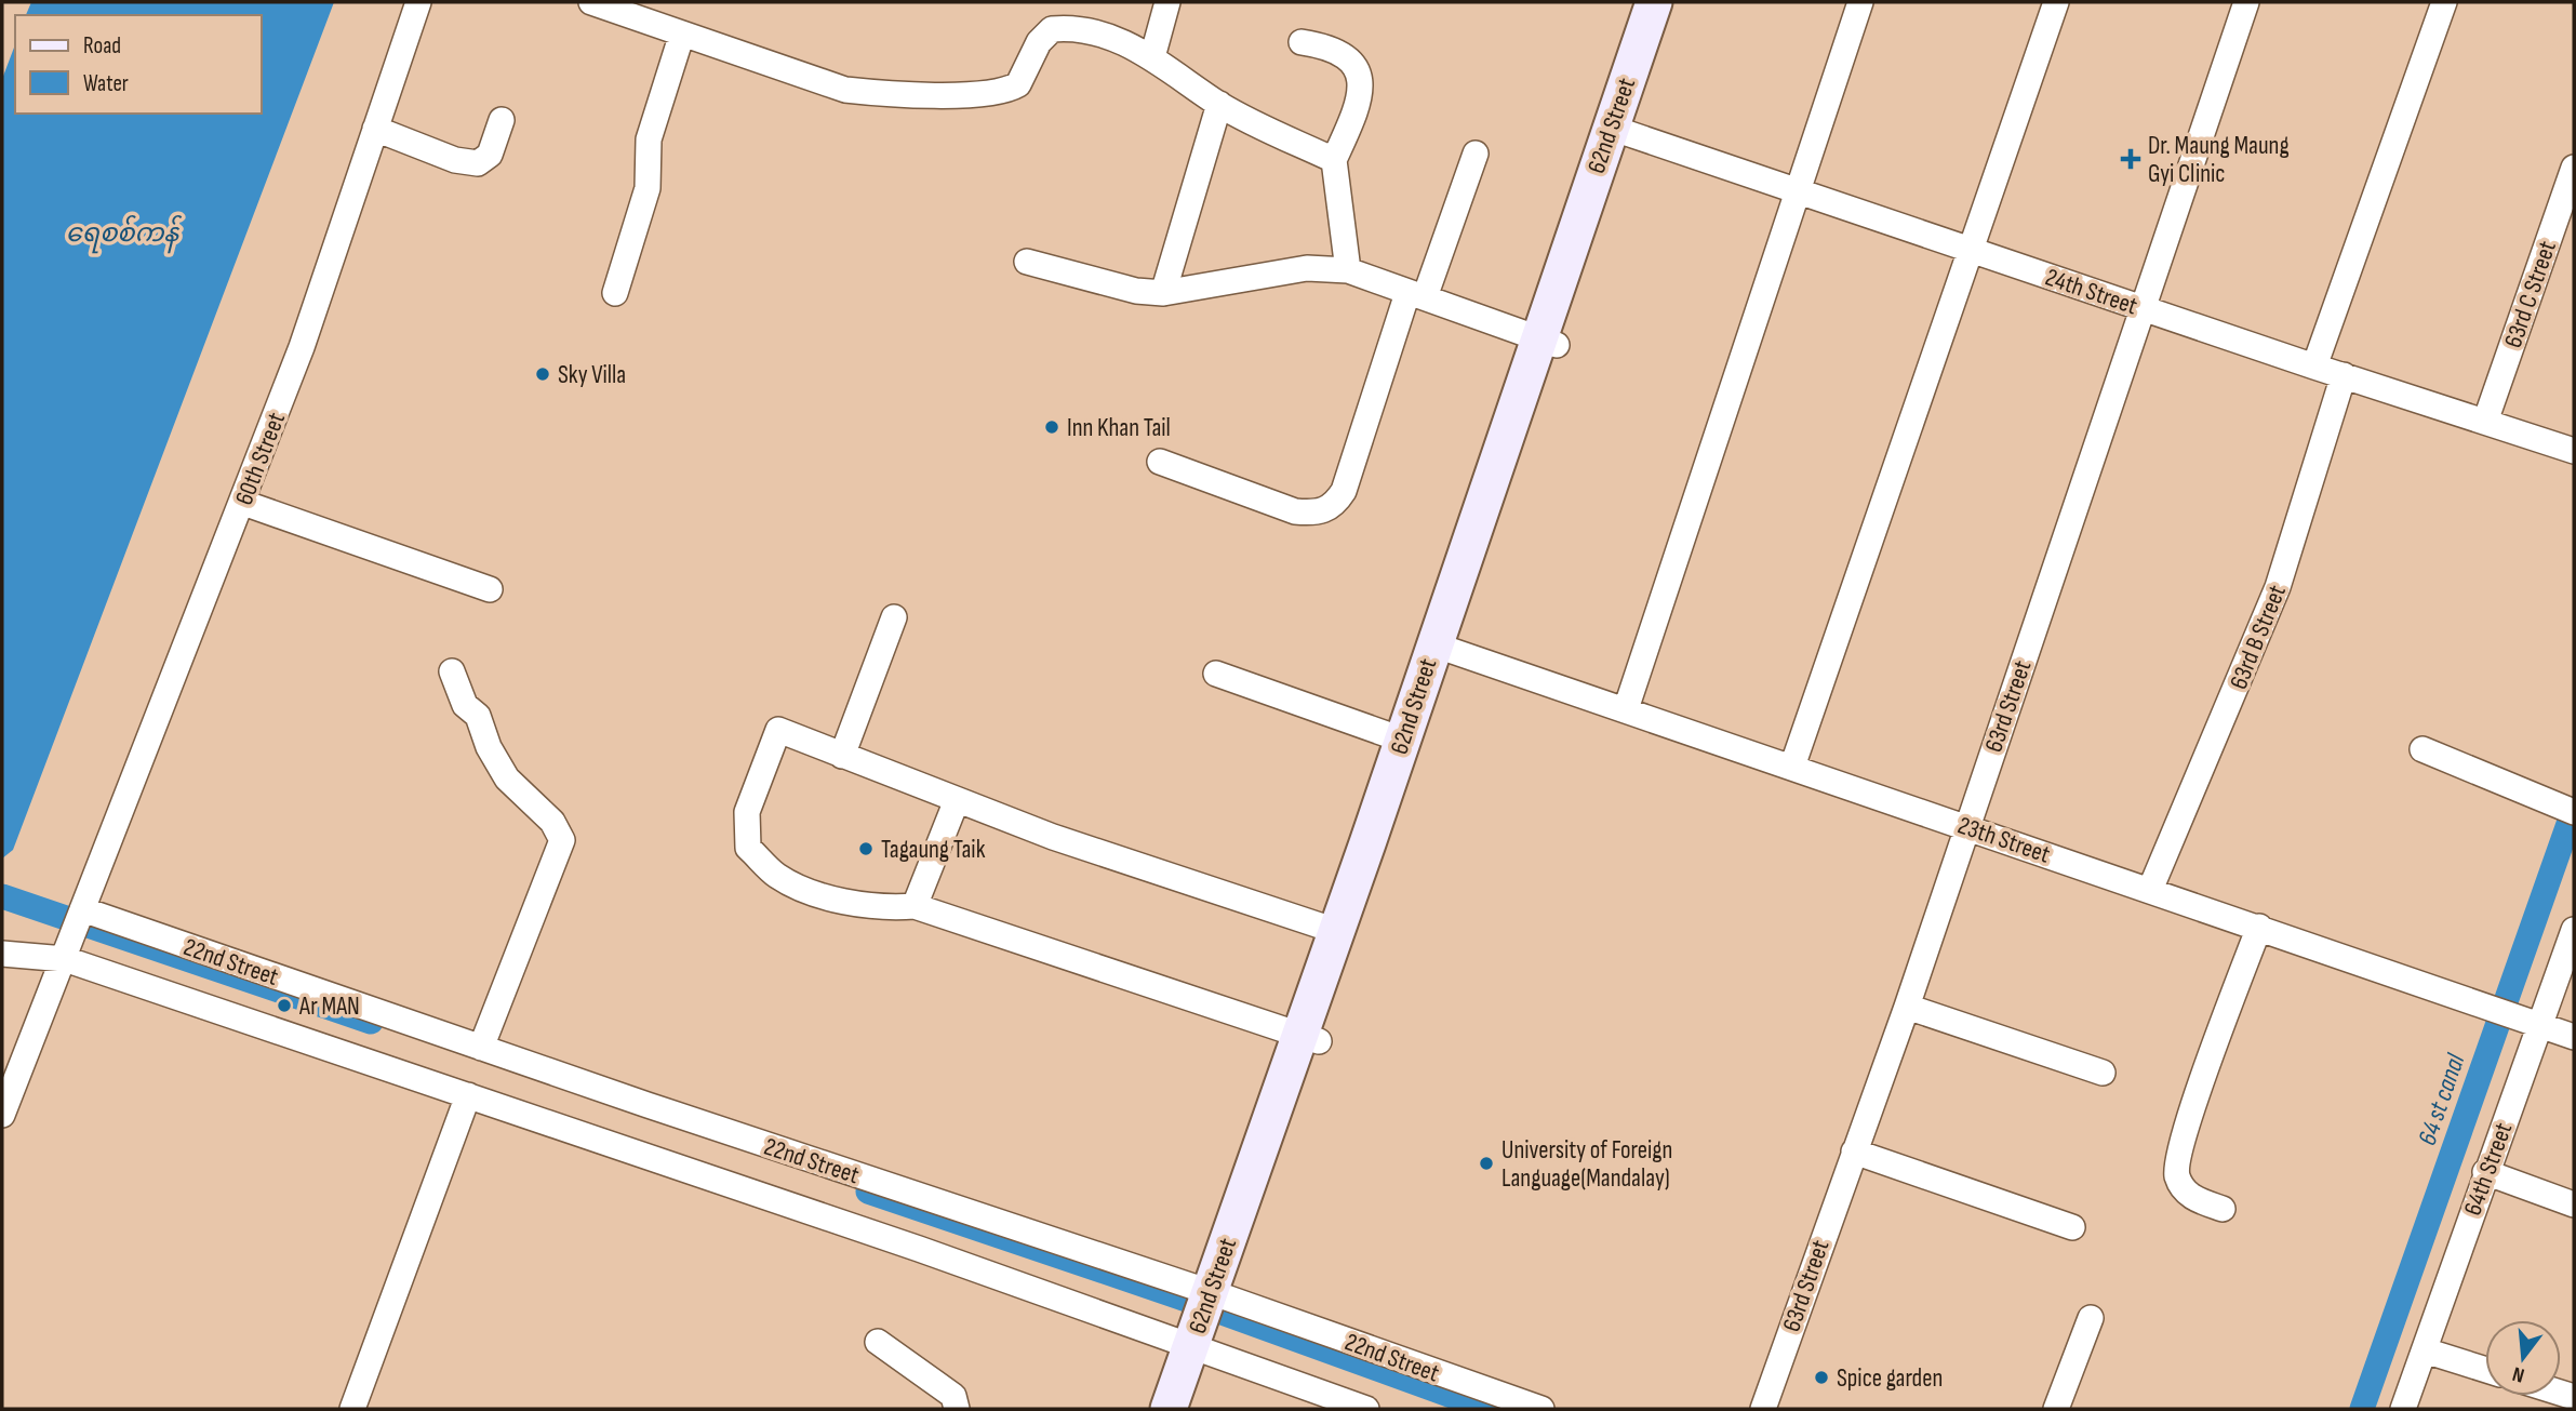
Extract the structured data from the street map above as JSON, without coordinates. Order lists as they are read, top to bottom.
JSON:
{
  "streets": {
    "main road": ["62nd Street"],
    "street": [
      "24th Street",
      "63rd C Street",
      "60th Street",
      "63rd B Street",
      "63rd Street",
      "23th Street",
      "22nd Street",
      "64th Street"
    ]
  },
  "crossings": [
    ["62nd Street", "24th Street"],
    ["62nd Street", "23th Street"],
    ["62nd Street", "22nd Street"],
    ["24th Street", "63rd C Street"],
    ["24th Street", "63rd B Street"],
    ["24th Street", "63rd Street"],
    ["60th Street", "22nd Street"],
    ["63rd B Street", "23th Street"],
    ["63rd Street", "23th Street"],
    ["23th Street", "64th Street"]
  ],
  "water": ["ရေစစ်ကန်", "64 st canal"],
  "places": {
    "health": ["Dr. Maung Maung Gyi Clinic"],
    "other": [
      "Sky Villa",
      "Inn Khan Tail",
      "Tagaung Taik",
      "Ar MAN",
      "University of Foreign Language(Mandalay)",
      "Spice garden"
    ]
  },
  "legend": ["Road", "Water"],
  "north": "bottom"
}
